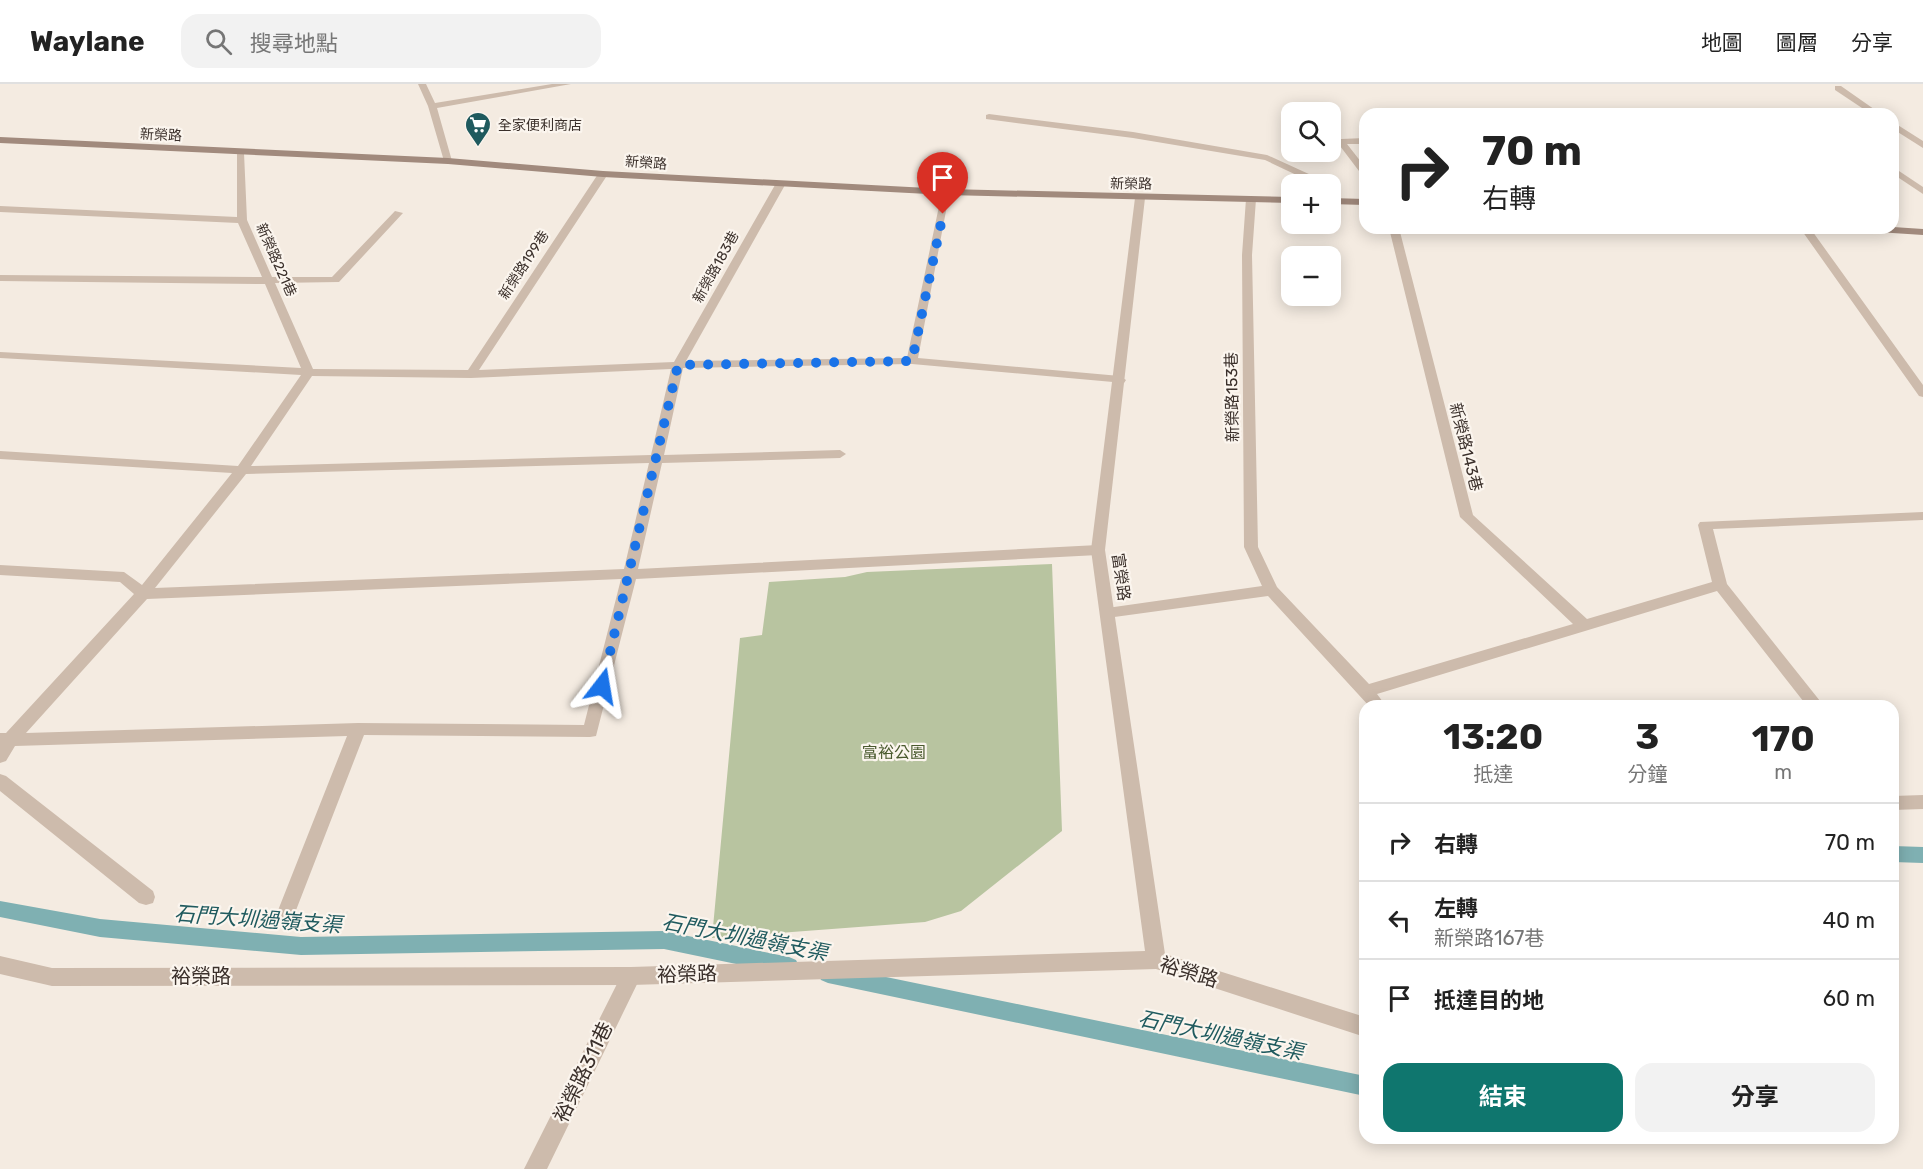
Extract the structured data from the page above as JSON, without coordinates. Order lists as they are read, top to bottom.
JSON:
{
  "streets": {
    "street": [
      "新榮路",
      "新榮路221巷",
      "新榮路199巷",
      "新榮路183巷",
      "新榮路153巷",
      "新榮路143巷",
      "富榮路",
      "裕榮路",
      "裕榮路311巷"
    ]
  },
  "crossings": [
    ["新榮路", "新榮路221巷"],
    ["新榮路", "新榮路199巷"],
    ["新榮路", "新榮路183巷"],
    ["新榮路", "新榮路153巷"],
    ["新榮路", "富榮路"],
    ["富榮路", "裕榮路"],
    ["裕榮路", "裕榮路311巷"]
  ],
  "water": ["石門大圳過嶺支渠"],
  "parks": ["富裕公園"],
  "places": {
    "supermarket": ["全家便利商店"]
  },
  "page": {
    "header": "Waylane",
    "search": "搜尋地點",
    "nav": ["地圖", "圖層", "分享"],
    "map_buttons": ["+", "−"],
    "turn": ["70 m", "右轉"],
    "eta": [
      "13:20",
      "抵達",
      "3",
      "分鐘",
      "170",
      "m"
    ],
    "list": [
      {
        "name": "右轉",
        "value": "70 m"
      },
      {
        "name": "左轉",
        "note": "新榮路167巷",
        "value": "40 m"
      },
      {
        "name": "抵達目的地",
        "value": "60 m"
      }
    ],
    "buttons": ["結束", "分享"]
  }
}
